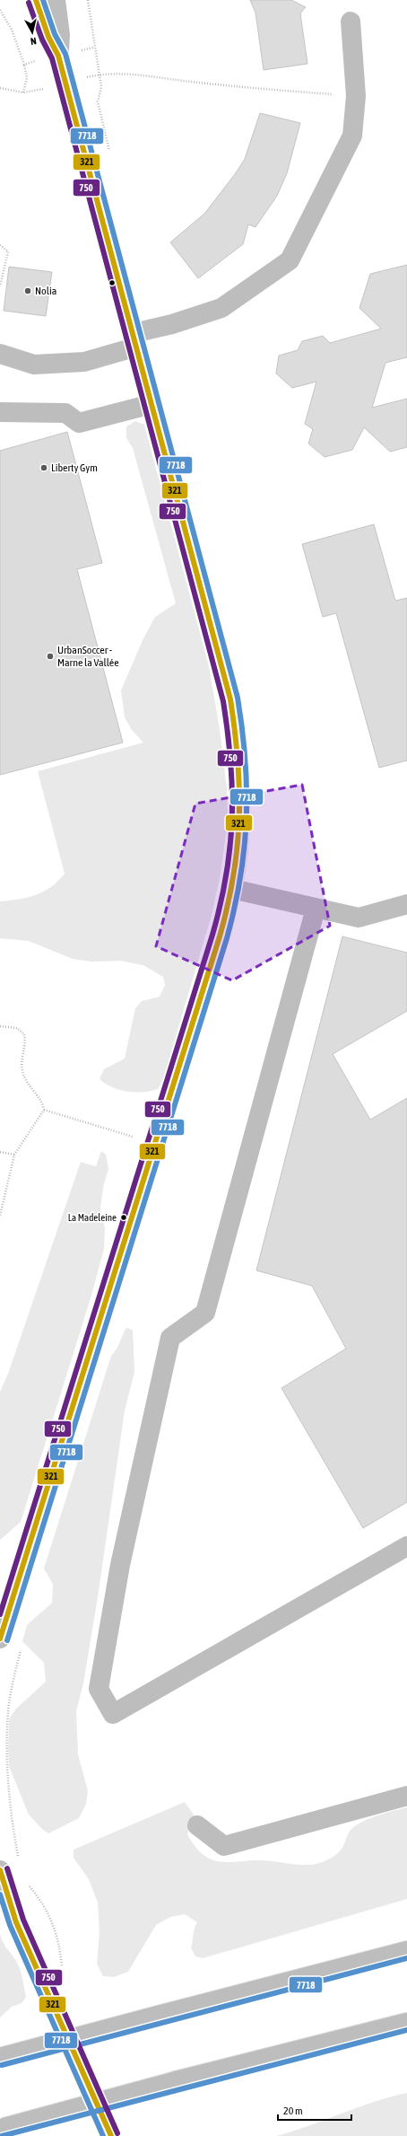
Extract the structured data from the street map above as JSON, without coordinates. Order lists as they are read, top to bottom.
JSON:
{
  "places": [
    "Nolia",
    "Liberty Gym",
    "UrbanSoccer - Marne la Vallée",
    "La Madeleine"
  ],
  "lines": ["transit line 321", "transit line 7718", "transit line 750"],
  "scale_bar": "20 m",
  "north": "bottom"
}
